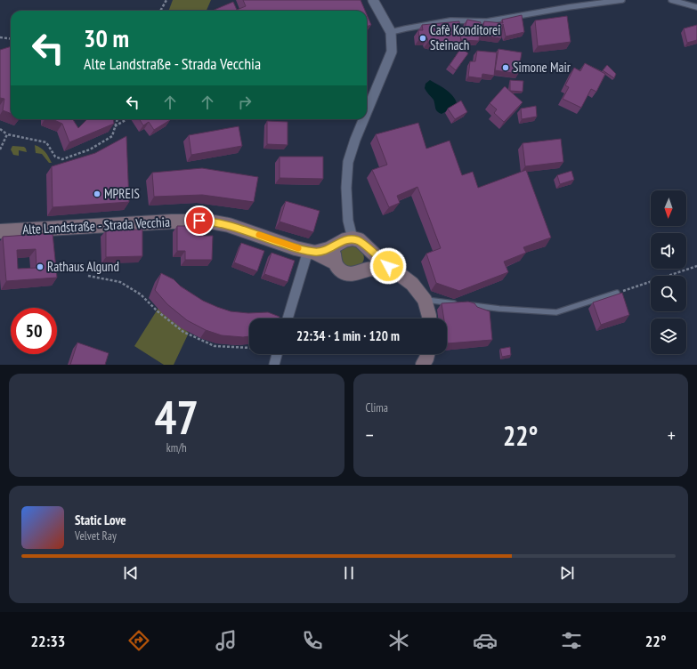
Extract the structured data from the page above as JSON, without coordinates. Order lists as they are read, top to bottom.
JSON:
{
  "streets": {
    "main road": ["Alte Landstraße - Strada Vecchia"]
  },
  "places": [
    "Cafè Konditorei Steinach",
    "Simone Mair",
    "MPREIS",
    "Rathaus Algund"
  ],
  "north": "bottom",
  "page": {
    "turn": ["30 m", "Alte Landstraße - Strada Vecchia"],
    "limit": "50",
    "trip": "22:34 · 1 min · 120 m",
    "tile": [
      ["47", "km/h"],
      "Clima"
    ],
    "heat": ["−", "22°", "+"],
    "song": ["Static Love", "Velvet Ray"],
    "tabs": ["22:33", "22°"]
  }
}
